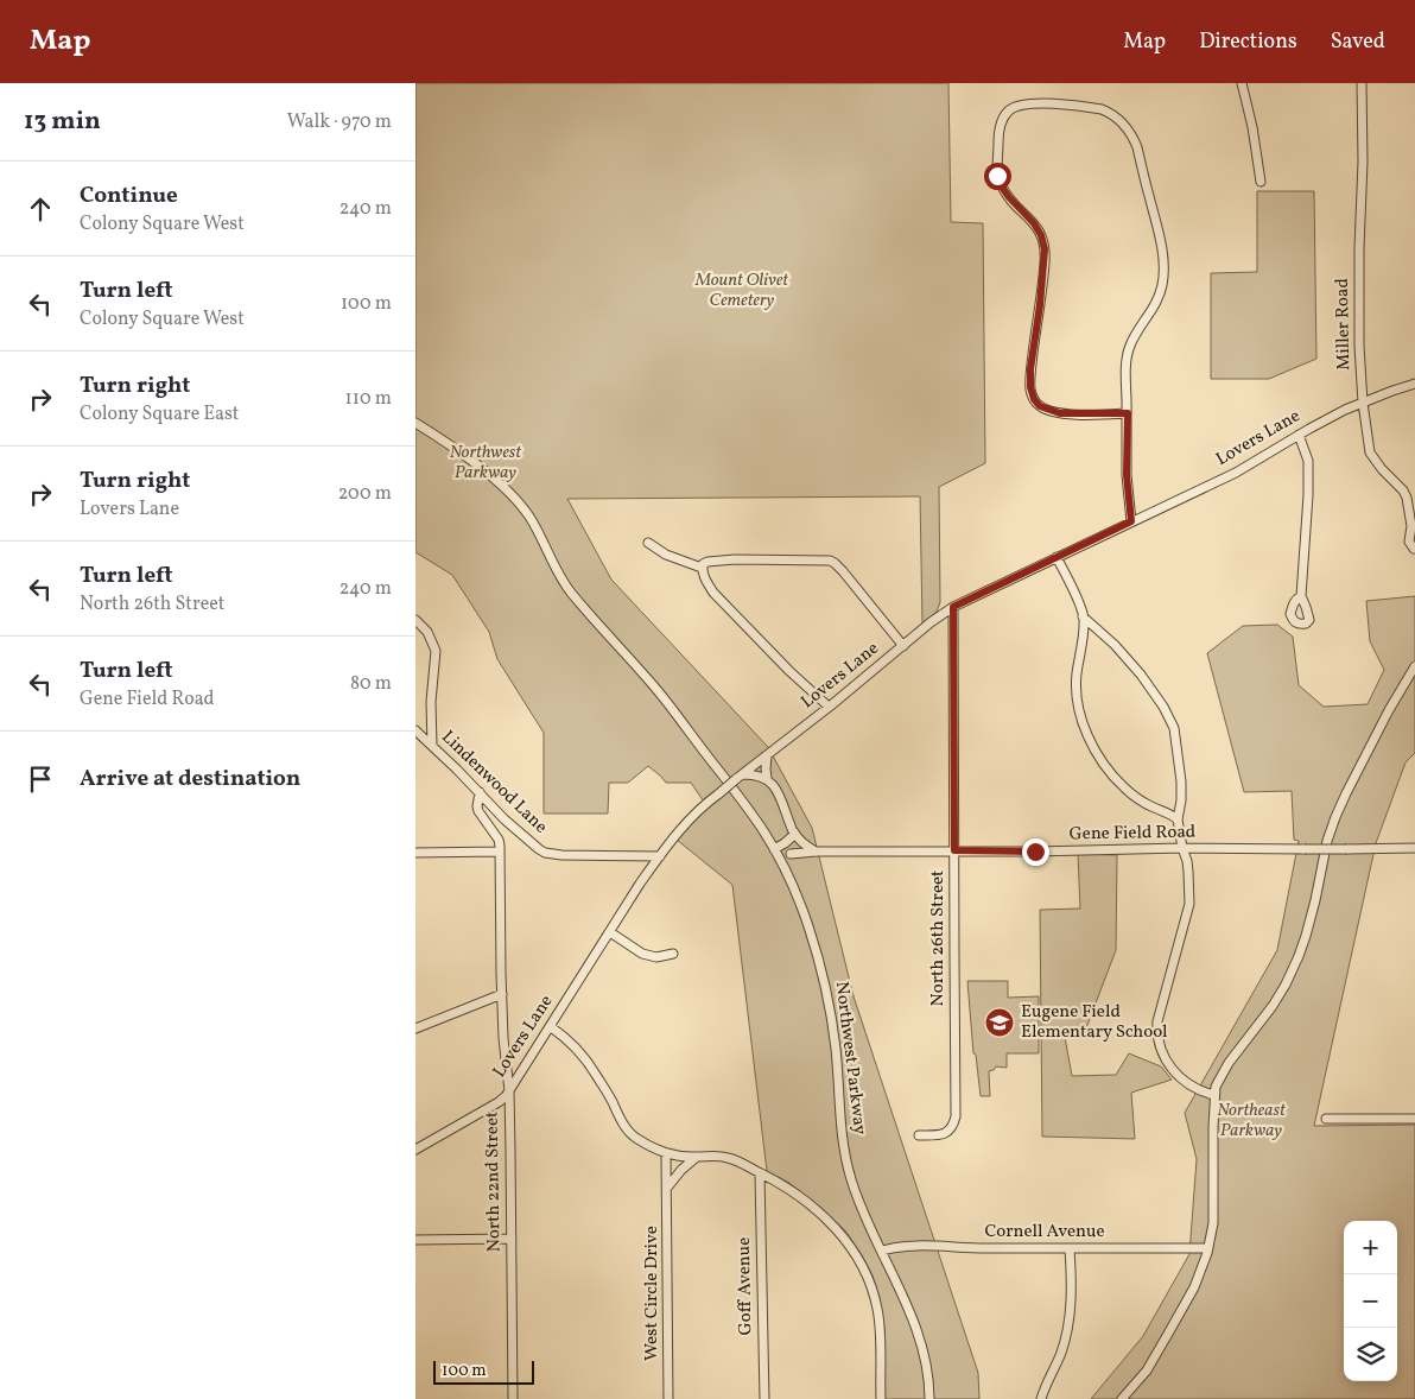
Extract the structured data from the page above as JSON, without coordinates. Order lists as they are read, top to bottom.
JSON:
{
  "streets": {
    "street": [
      "Miller Road",
      "Lovers Lane",
      "Lindenwood Lane",
      "Gene Field Road",
      "North 26th Street",
      "Northwest Parkway",
      "North 22nd Street",
      "Cornell Avenue",
      "Goff Avenue",
      "West Circle Drive"
    ]
  },
  "crossings": [
    ["Miller Road", "Lovers Lane"],
    ["Lovers Lane", "Lindenwood Lane"],
    ["Lovers Lane", "North 26th Street"],
    ["Lovers Lane", "North 22nd Street"],
    ["Lindenwood Lane", "North 22nd Street"],
    ["Gene Field Road", "North 26th Street"],
    ["Northwest Parkway", "Cornell Avenue"]
  ],
  "parks": ["Mount Olivet Cemetery", "Northwest Parkway", "Northeast Parkway"],
  "places": {
    "school or university": ["Eugene Field Elementary School"]
  },
  "scale_bar": "100 m",
  "page": {
    "header": "Map",
    "nav": ["Map", "Directions", "Saved"],
    "heading": ["13 min", "Walk · 970 m"],
    "list": [
      ["Continue", "Colony Square West", "240 m"],
      ["Turn left", "Colony Square West", "100 m"],
      ["Turn right", "Colony Square East", "110 m"],
      ["Turn right", "Lovers Lane", "200 m"],
      ["Turn left", "North 26th Street", "240 m"],
      ["Turn left", "Gene Field Road", "80 m"],
      "Arrive at destination"
    ],
    "map_buttons": ["+", "−"],
    "scale": "100 m"
  }
}
